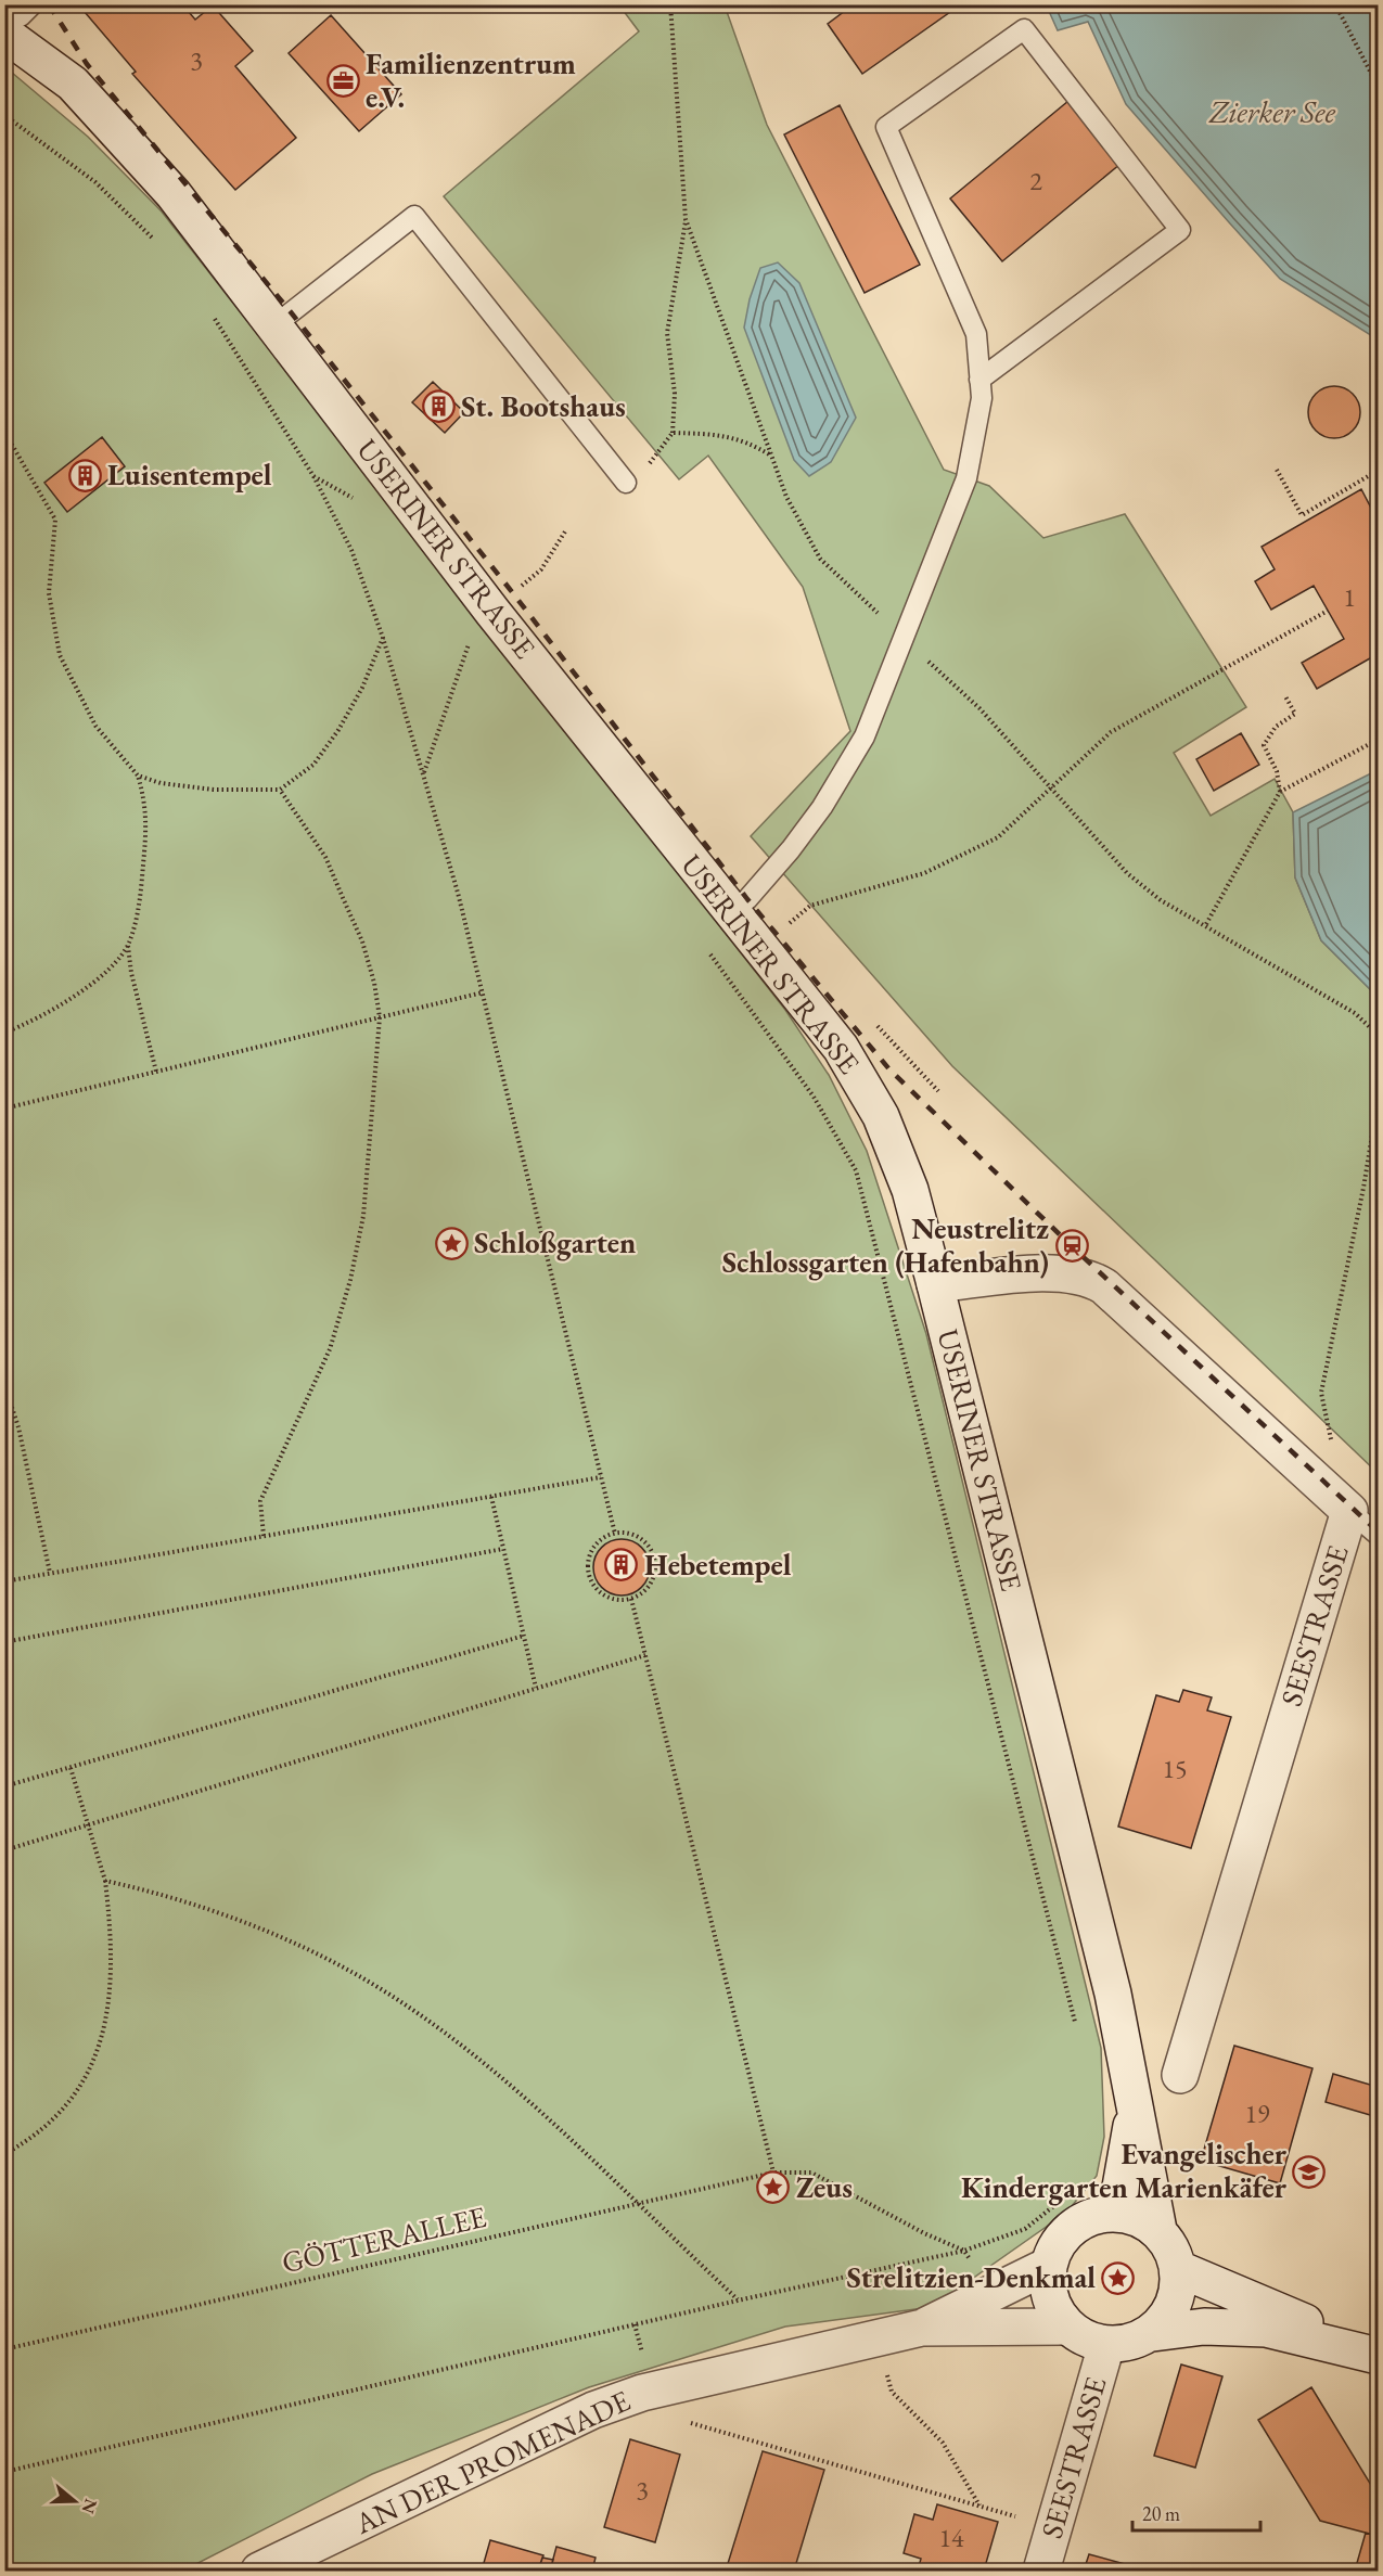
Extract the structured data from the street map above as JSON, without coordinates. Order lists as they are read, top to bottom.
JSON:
{
  "streets": {
    "main road": ["USERINER STRASSE", "SEESTRASSE", "AN DER PROMENADE"],
    "path": ["GÖTTERALLEE"]
  },
  "crossings": [
    ["USERINER STRASSE", "SEESTRASSE"],
    ["USERINER STRASSE", "AN DER PROMENADE"],
    ["SEESTRASSE", "AN DER PROMENADE"]
  ],
  "water": ["Zierker See"],
  "places": {
    "office": ["Familienzentrum e.V."],
    "building": ["St. Bootshaus", "Luisentempel", "Hebetempel"],
    "place": ["Schloßgarten", "Zeus", "Strelitzien-Denkmal"],
    "station": ["Neustrelitz Schlossgarten (Hafenbahn)"],
    "school or university": ["Evangelischer Kindergarten Marienkäfer"]
  },
  "house_numbers": [
    "3",
    "2",
    "1",
    "15",
    "19",
    "3",
    "14"
  ],
  "scale_bar": "20 m",
  "north": "right"
}
